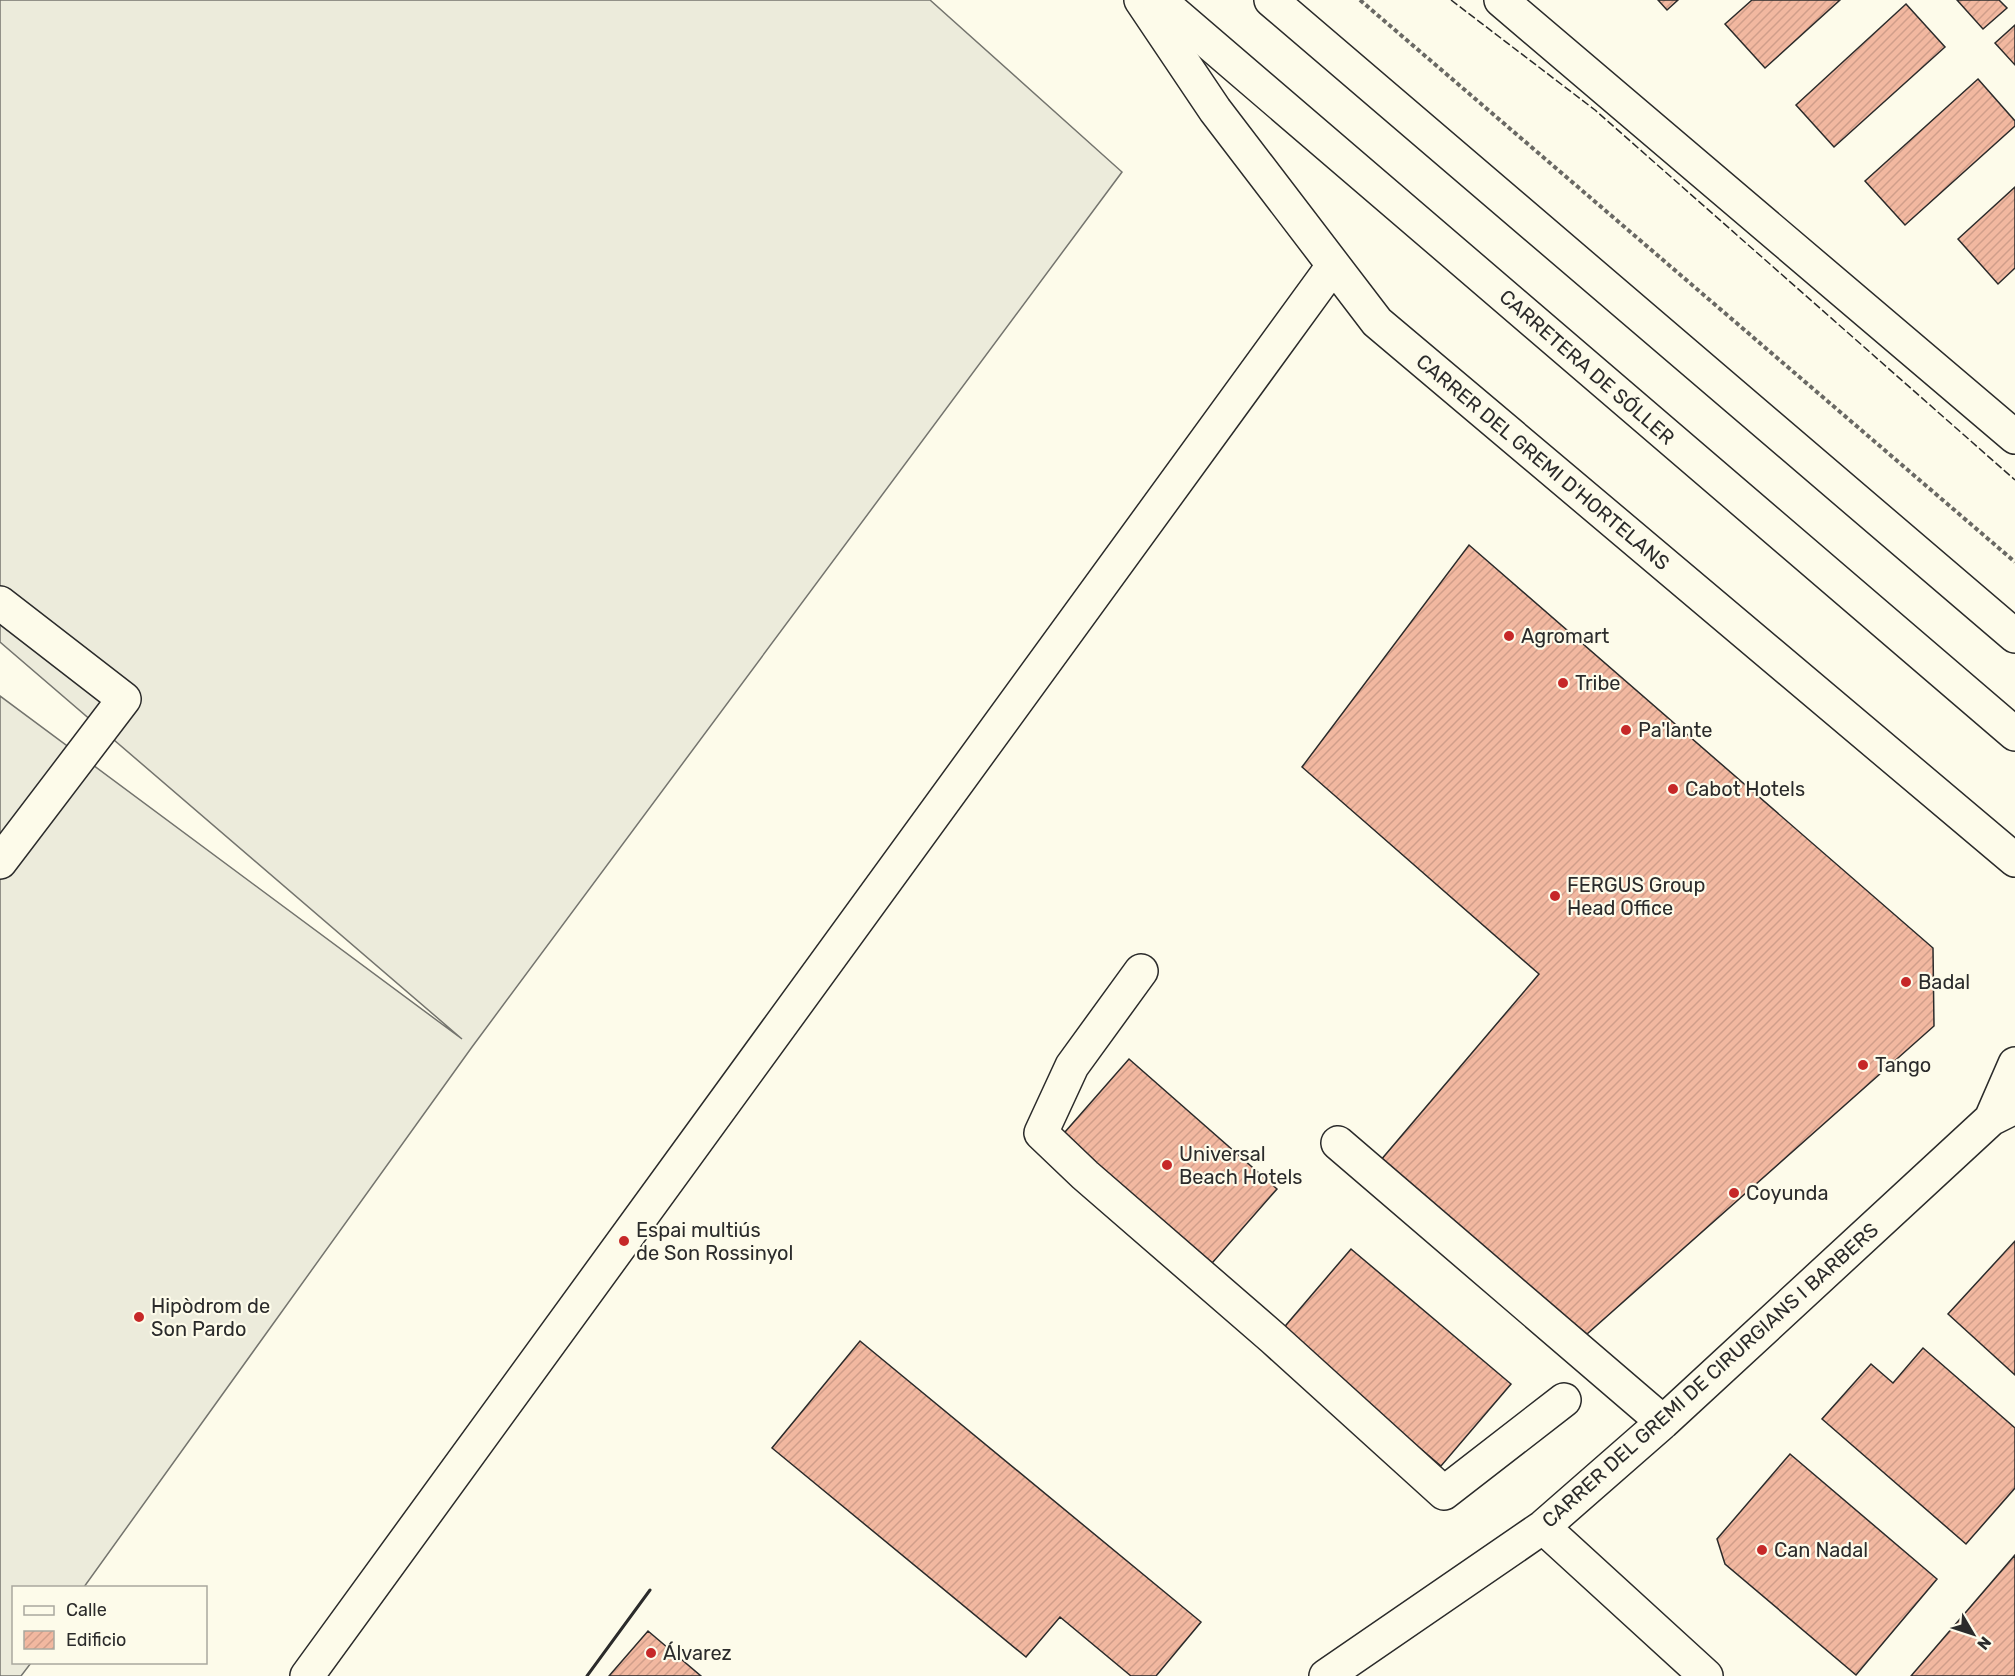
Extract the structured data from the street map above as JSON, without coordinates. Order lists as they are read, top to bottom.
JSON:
{
  "streets": {
    "street": ["CARRETERA DE SÓLLER", "CARRER DEL GREMI D'HORTELANS", "CARRER DEL GREMI DE CIRURGIANS I BARBERS"]
  },
  "places": [
    "Agromart",
    "Tribe",
    "Pa'lante",
    "Cabot Hotels",
    "FERGUS Group Head Office",
    "Badal",
    "Tango",
    "Universal Beach Hotels",
    "Coyunda",
    "Espai multiús de Son Rossinyol",
    "Hipòdrom de Son Pardo",
    "Can Nadal",
    "Álvarez"
  ],
  "legend": ["Calle", "Edificio"],
  "north": "bottom right"
}
